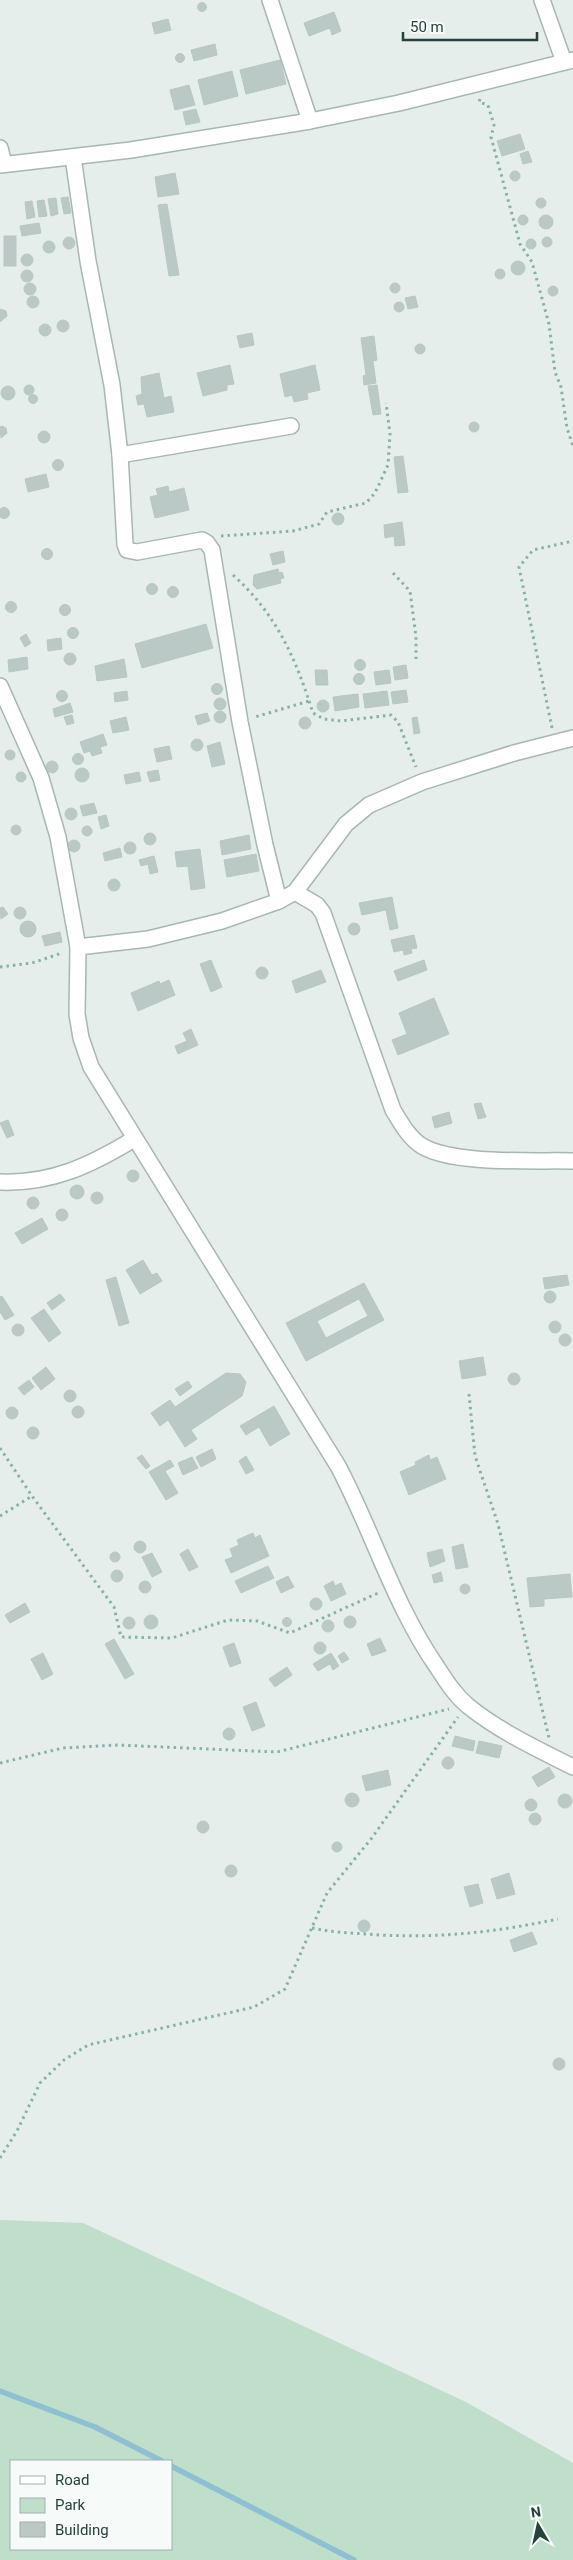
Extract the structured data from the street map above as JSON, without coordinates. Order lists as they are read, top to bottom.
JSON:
{
  "legend": ["Road", "Park", "Building"],
  "scale_bar": "50 m",
  "north": "top"
}
